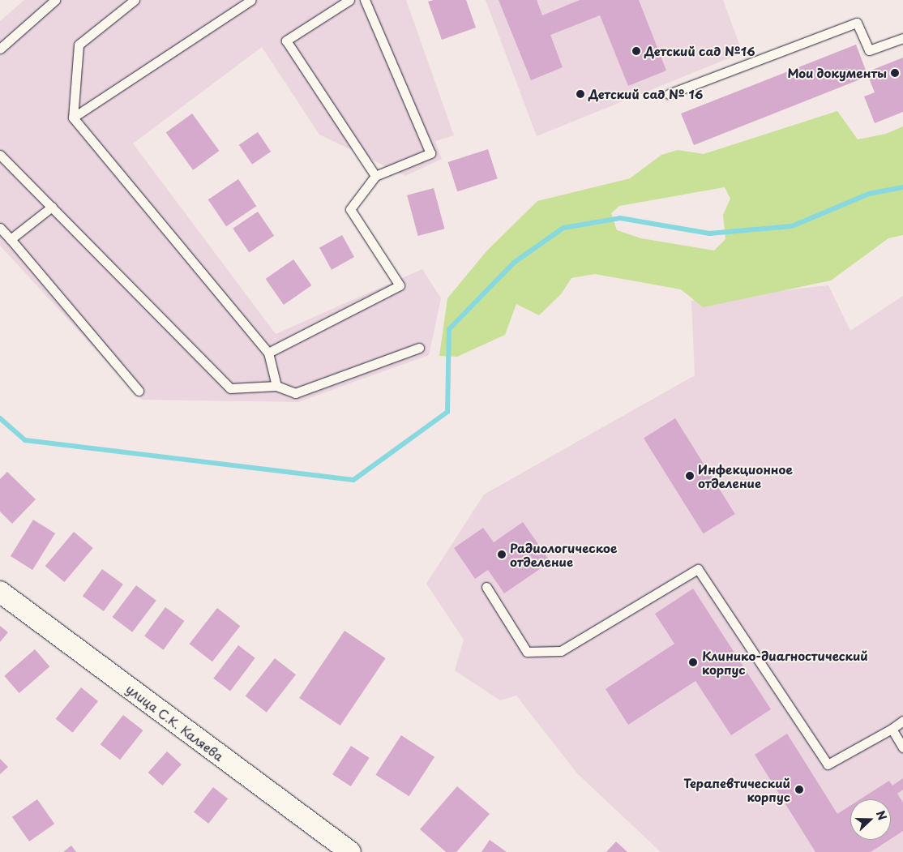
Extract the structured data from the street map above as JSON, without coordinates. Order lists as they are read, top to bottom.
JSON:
{
  "streets": {
    "street": ["улица С.К. Каляева"]
  },
  "places": [
    "Детский сад №16",
    "Мои документы",
    "Детский сад № 16",
    "Инфекционное отделение",
    "Радиологическое отделение",
    "Клинико-диагностический корпус",
    "Терапевтический корпус"
  ],
  "north": "right"
}
